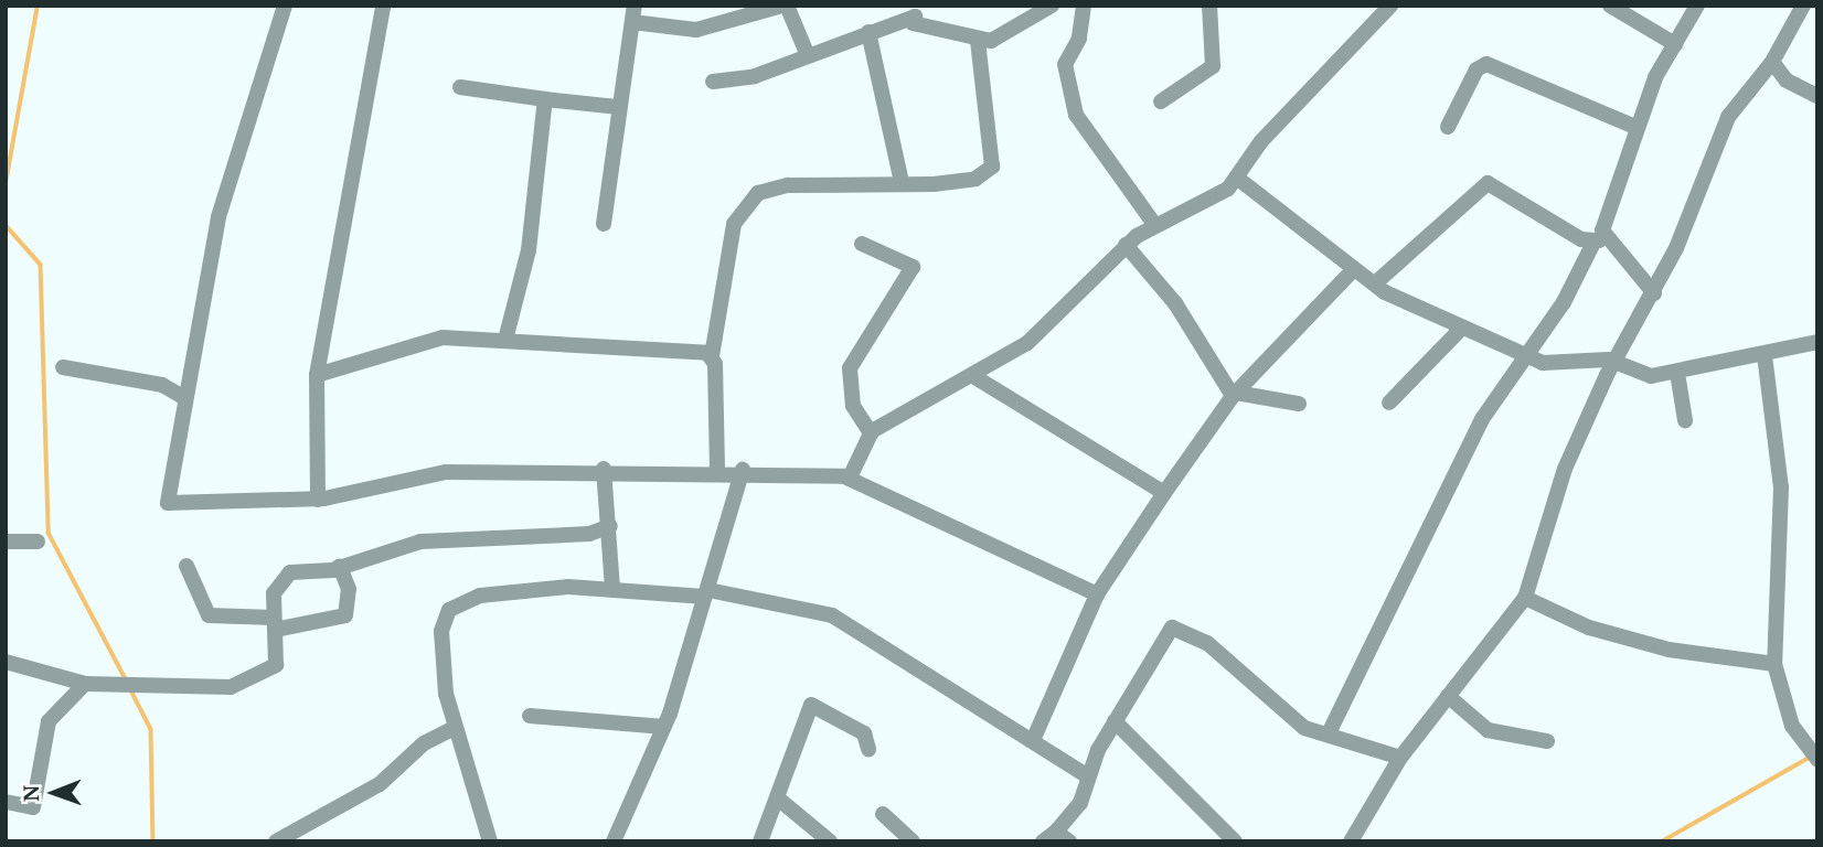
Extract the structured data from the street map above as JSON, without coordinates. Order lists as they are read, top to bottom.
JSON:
{
  "north": "left"
}
